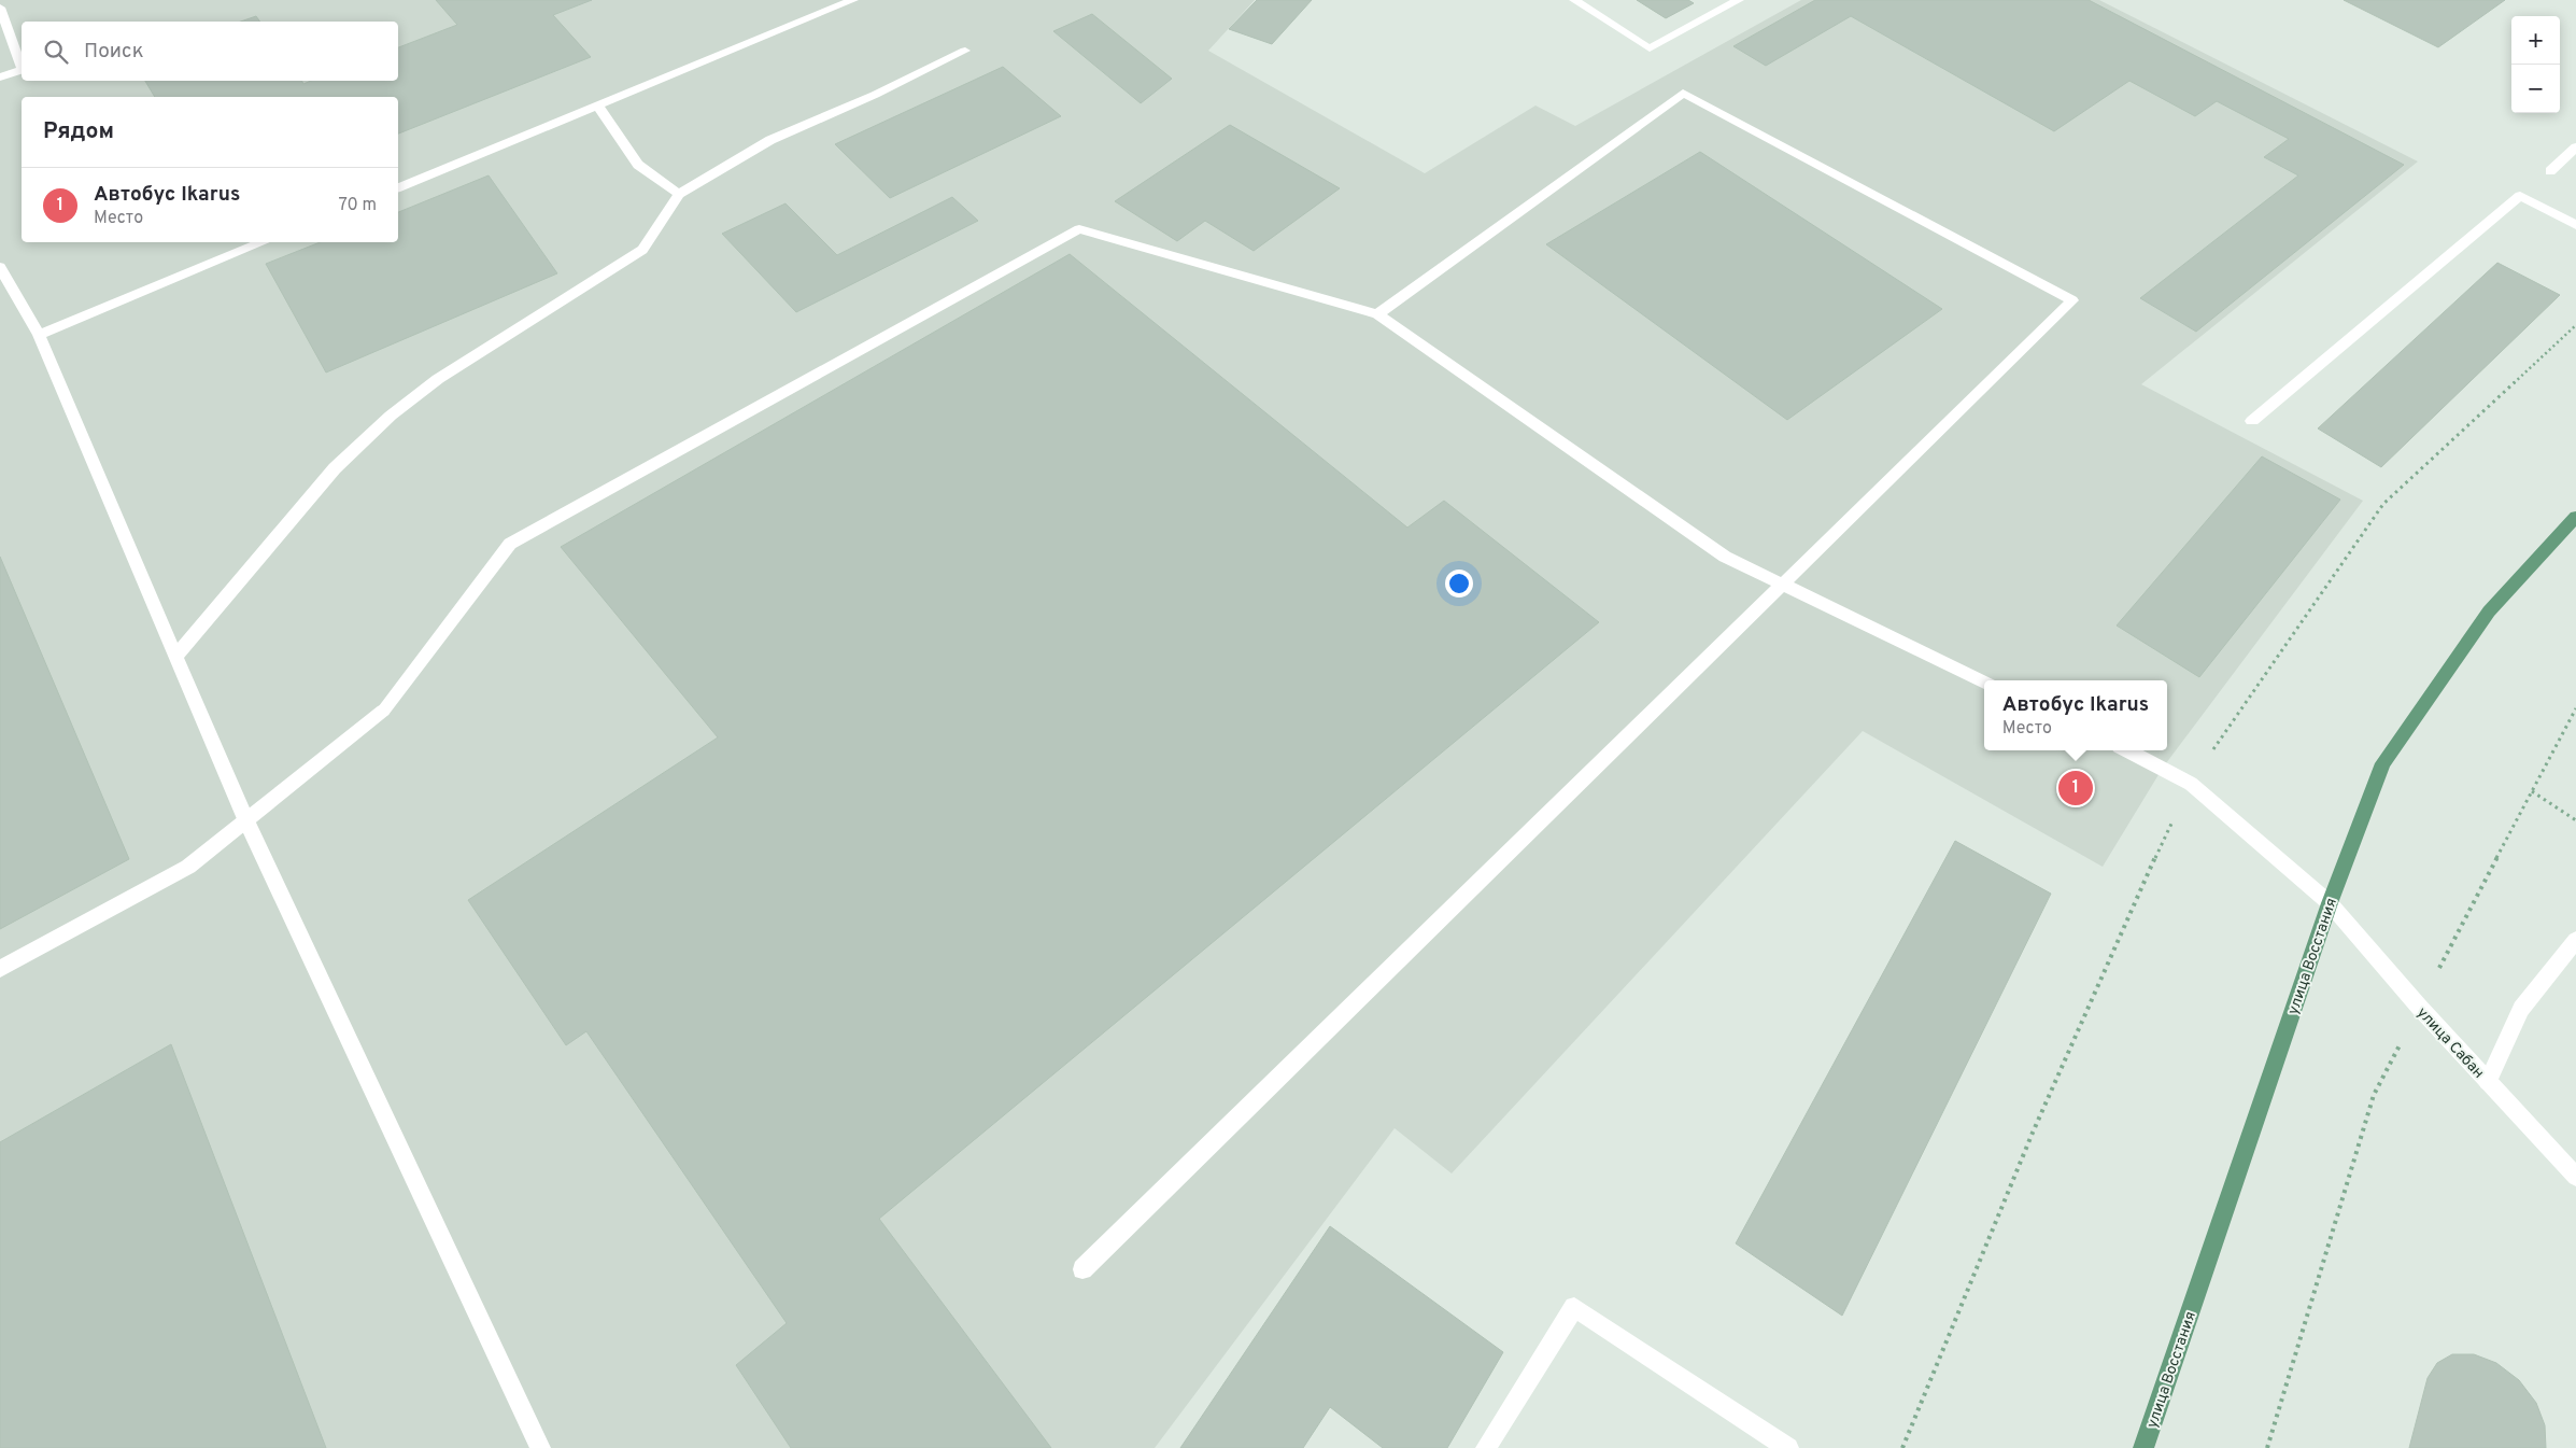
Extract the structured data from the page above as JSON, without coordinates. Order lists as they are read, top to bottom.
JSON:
{
  "streets": {
    "main road": ["улица Восстания"],
    "street": ["улица Сабан"]
  },
  "crossings": [
    ["улица Восстания", "улица Сабан"]
  ],
  "page": {
    "map_buttons": ["+", "−"],
    "search": "Поиск",
    "heading": "Рядом",
    "list": [
      {
        "mark": "1",
        "name": "Автобус Ikarus",
        "note": "Место",
        "value": "70 m"
      }
    ],
    "popup": ["Автобус Ikarus", "Место"],
    "pins": "1"
  }
}
